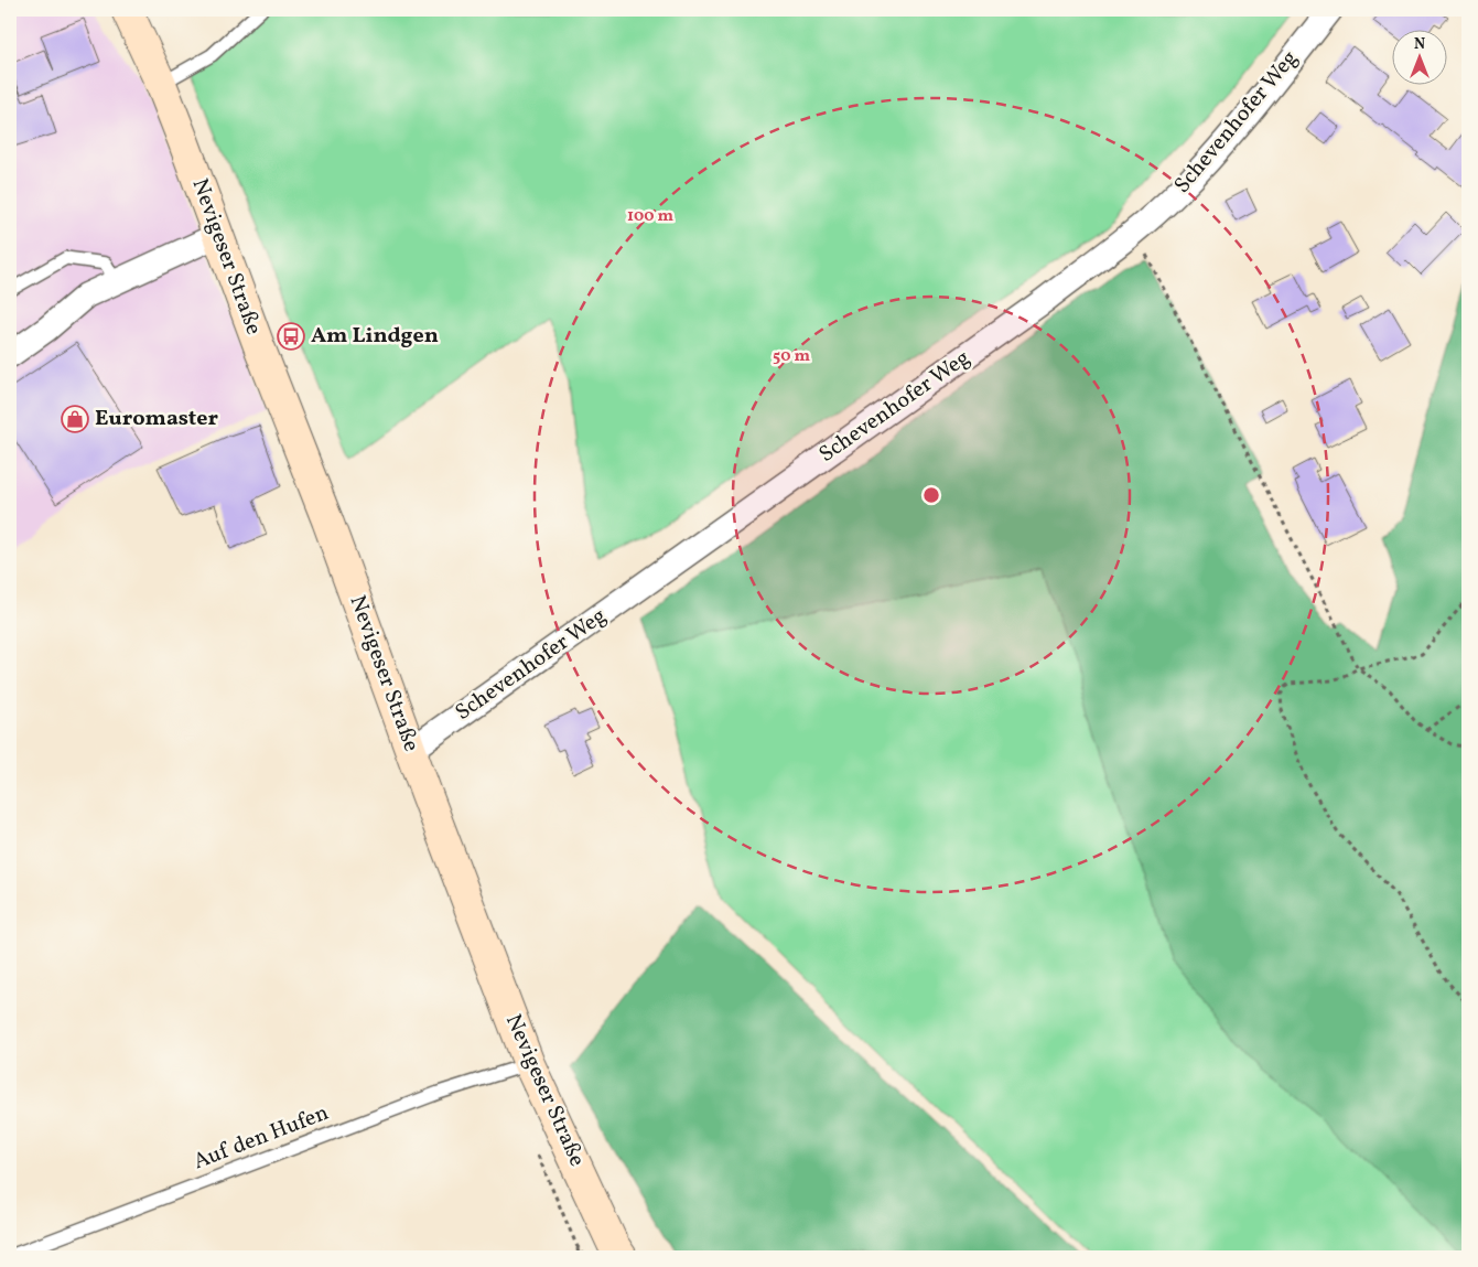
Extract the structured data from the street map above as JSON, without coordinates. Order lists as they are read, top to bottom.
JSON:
{
  "streets": {
    "main road": ["Nevigeser Straße"],
    "street": ["Schevenhofer Weg"],
    "lane": ["Auf den Hufen"]
  },
  "crossings": [
    ["Schevenhofer Weg", "Nevigeser Straße"],
    ["Nevigeser Straße", "Auf den Hufen"]
  ],
  "places": {
    "bus stop": ["Am Lindgen"],
    "shop": ["Euromaster"]
  },
  "north": "top",
  "rings": ["100 m", "50 m"]
}
